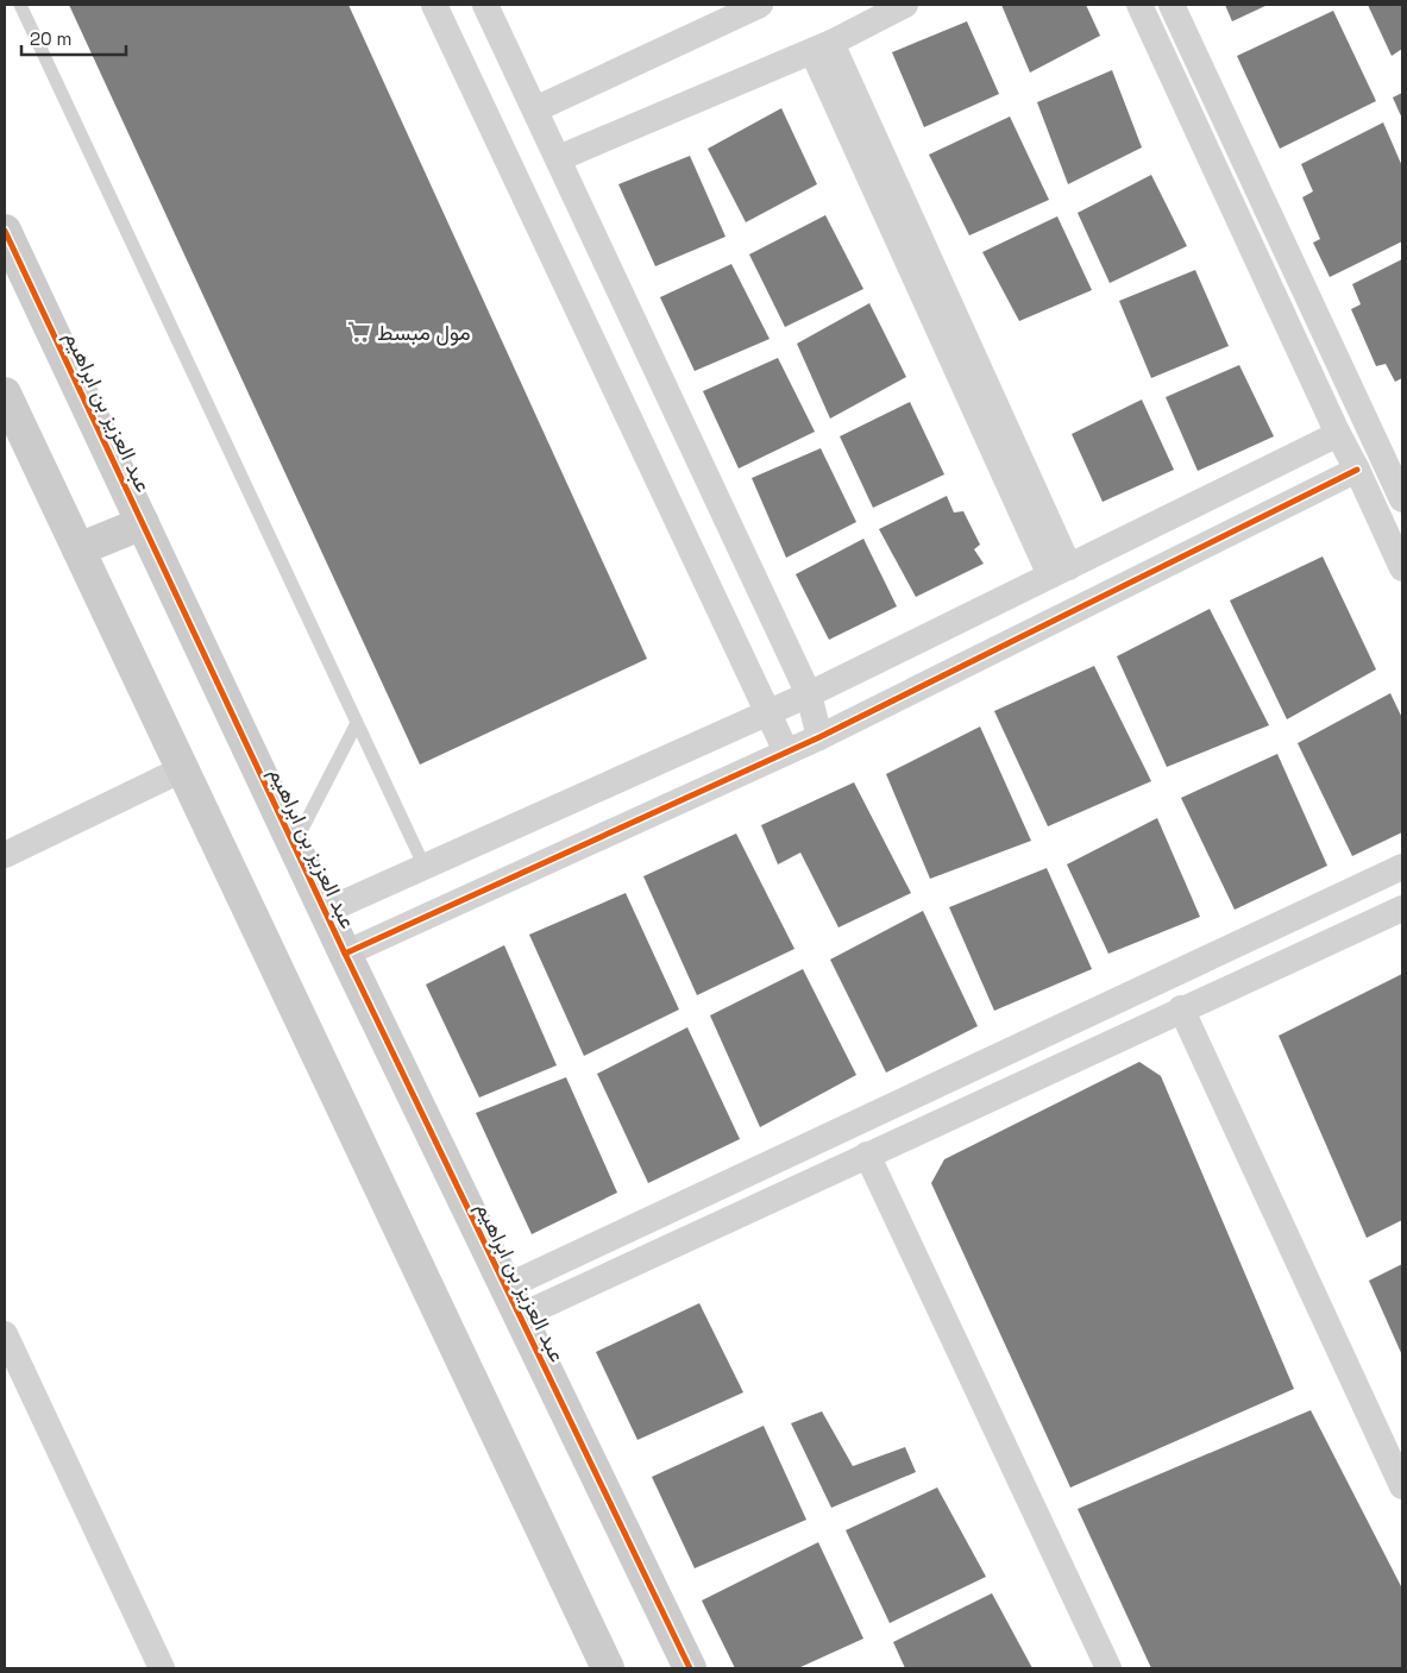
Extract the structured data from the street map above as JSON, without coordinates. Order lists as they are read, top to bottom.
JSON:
{
  "streets": {
    "street": ["عبد العزيز بن ابراهيم"]
  },
  "places": {
    "supermarket": ["مول مبسط"]
  },
  "scale_bar": "20 m"
}
